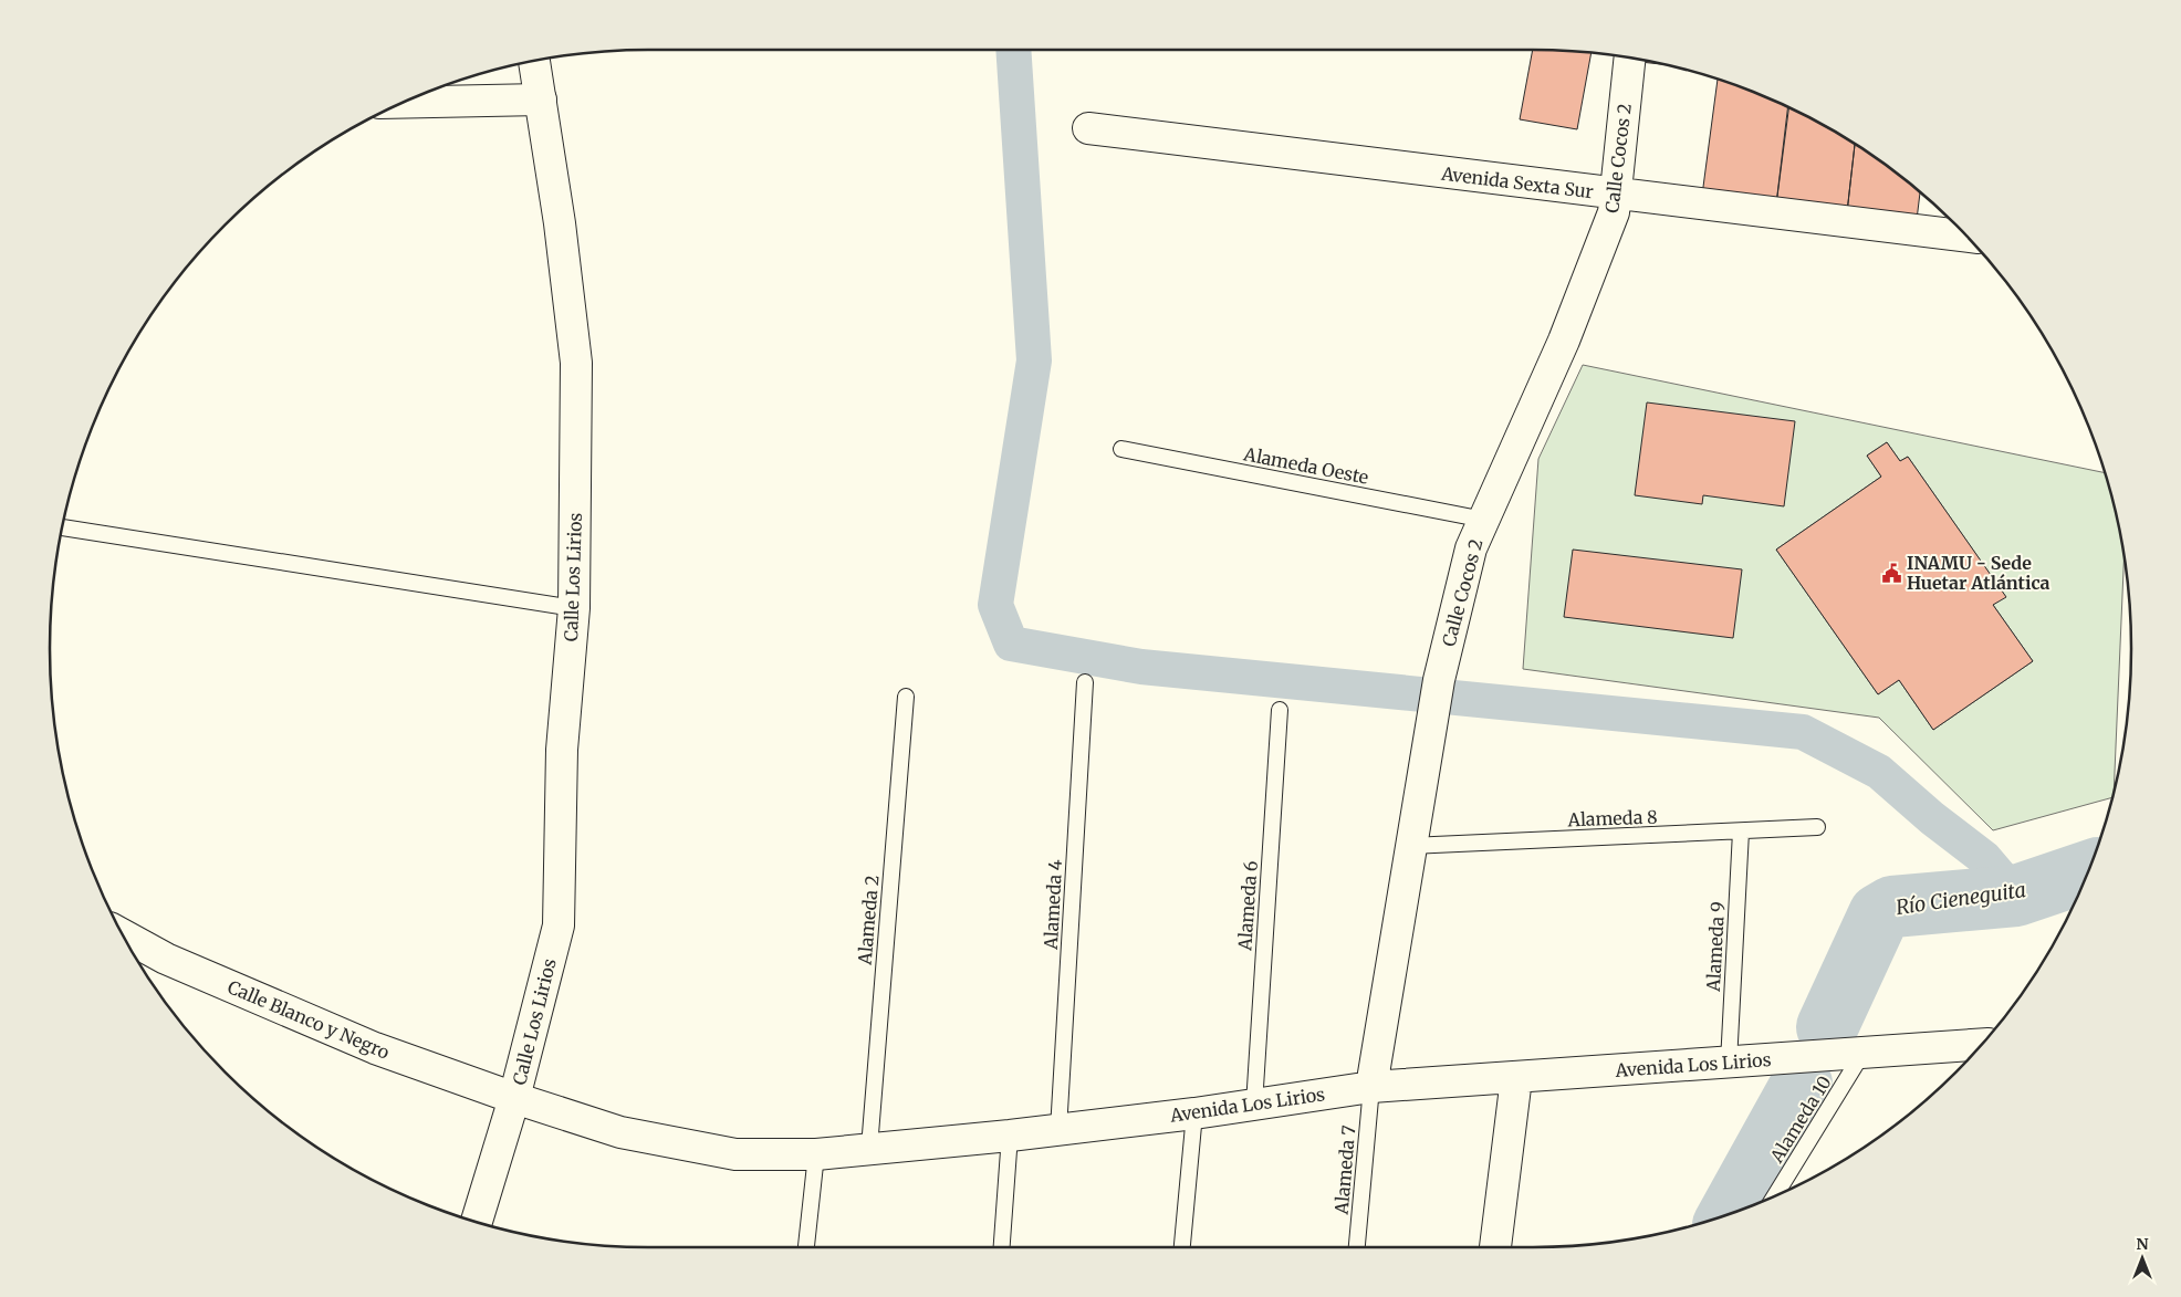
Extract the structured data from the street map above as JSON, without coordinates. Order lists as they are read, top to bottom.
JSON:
{
  "streets": {
    "street": [
      "Calle Cocos 2",
      "Avenida Sexta Sur",
      "Calle Los Lirios",
      "Calle Blanco y Negro",
      "Avenida Los Lirios"
    ],
    "lane": [
      "Alameda Oeste",
      "Alameda 8",
      "Alameda 4",
      "Alameda 6",
      "Alameda 2",
      "Alameda 9",
      "Alameda 10",
      "Alameda 7"
    ]
  },
  "crossings": [
    ["Calle Cocos 2", "Avenida Sexta Sur"],
    ["Calle Cocos 2", "Alameda Oeste"],
    ["Calle Cocos 2", "Alameda 8"],
    ["Calle Cocos 2", "Avenida Los Lirios"],
    ["Calle Cocos 2", "Alameda 7"],
    ["Calle Los Lirios", "Calle Blanco y Negro"],
    ["Calle Los Lirios", "Avenida Los Lirios"],
    ["Alameda 8", "Alameda 9"],
    ["Alameda 4", "Avenida Los Lirios"],
    ["Alameda 6", "Avenida Los Lirios"],
    ["Alameda 2", "Avenida Los Lirios"],
    ["Alameda 9", "Avenida Los Lirios"],
    ["Calle Blanco y Negro", "Avenida Los Lirios"],
    ["Avenida Los Lirios", "Alameda 10"],
    ["Avenida Los Lirios", "Alameda 7"]
  ],
  "water": ["Río Cieneguita"],
  "places": {
    "public building": ["INAMU - Sede Huetar Atlántica"]
  },
  "north": "top"
}
